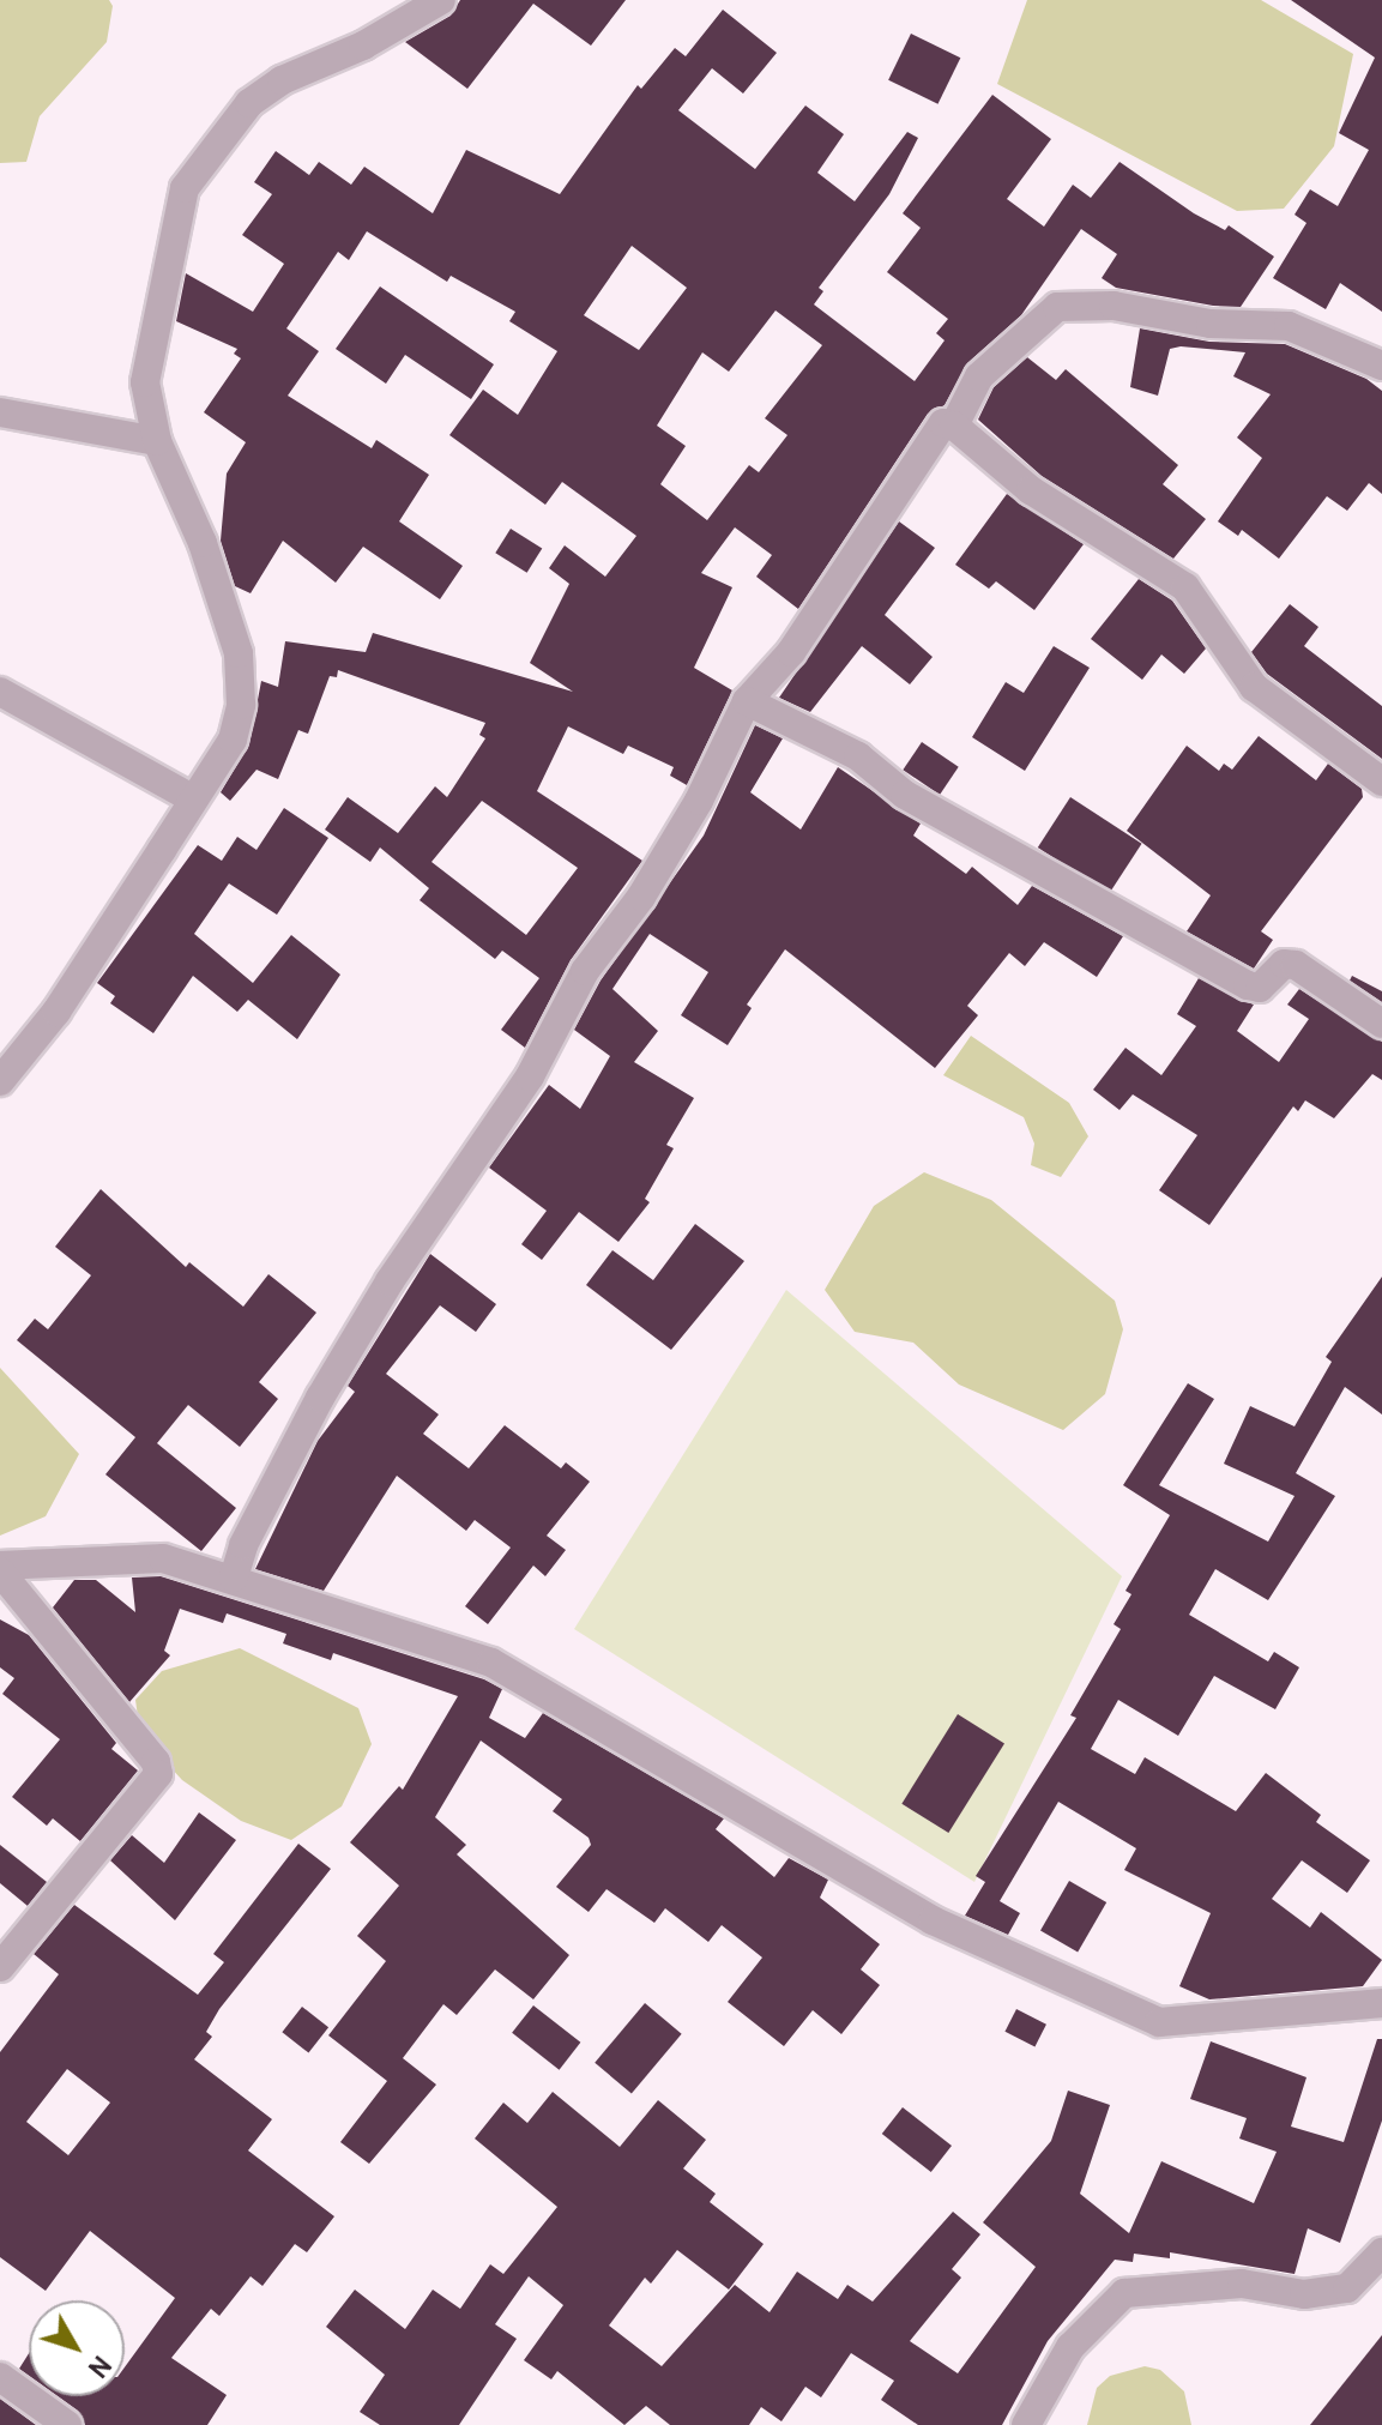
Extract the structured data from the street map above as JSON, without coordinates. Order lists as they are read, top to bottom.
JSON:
{
  "north": "bottom right"
}
